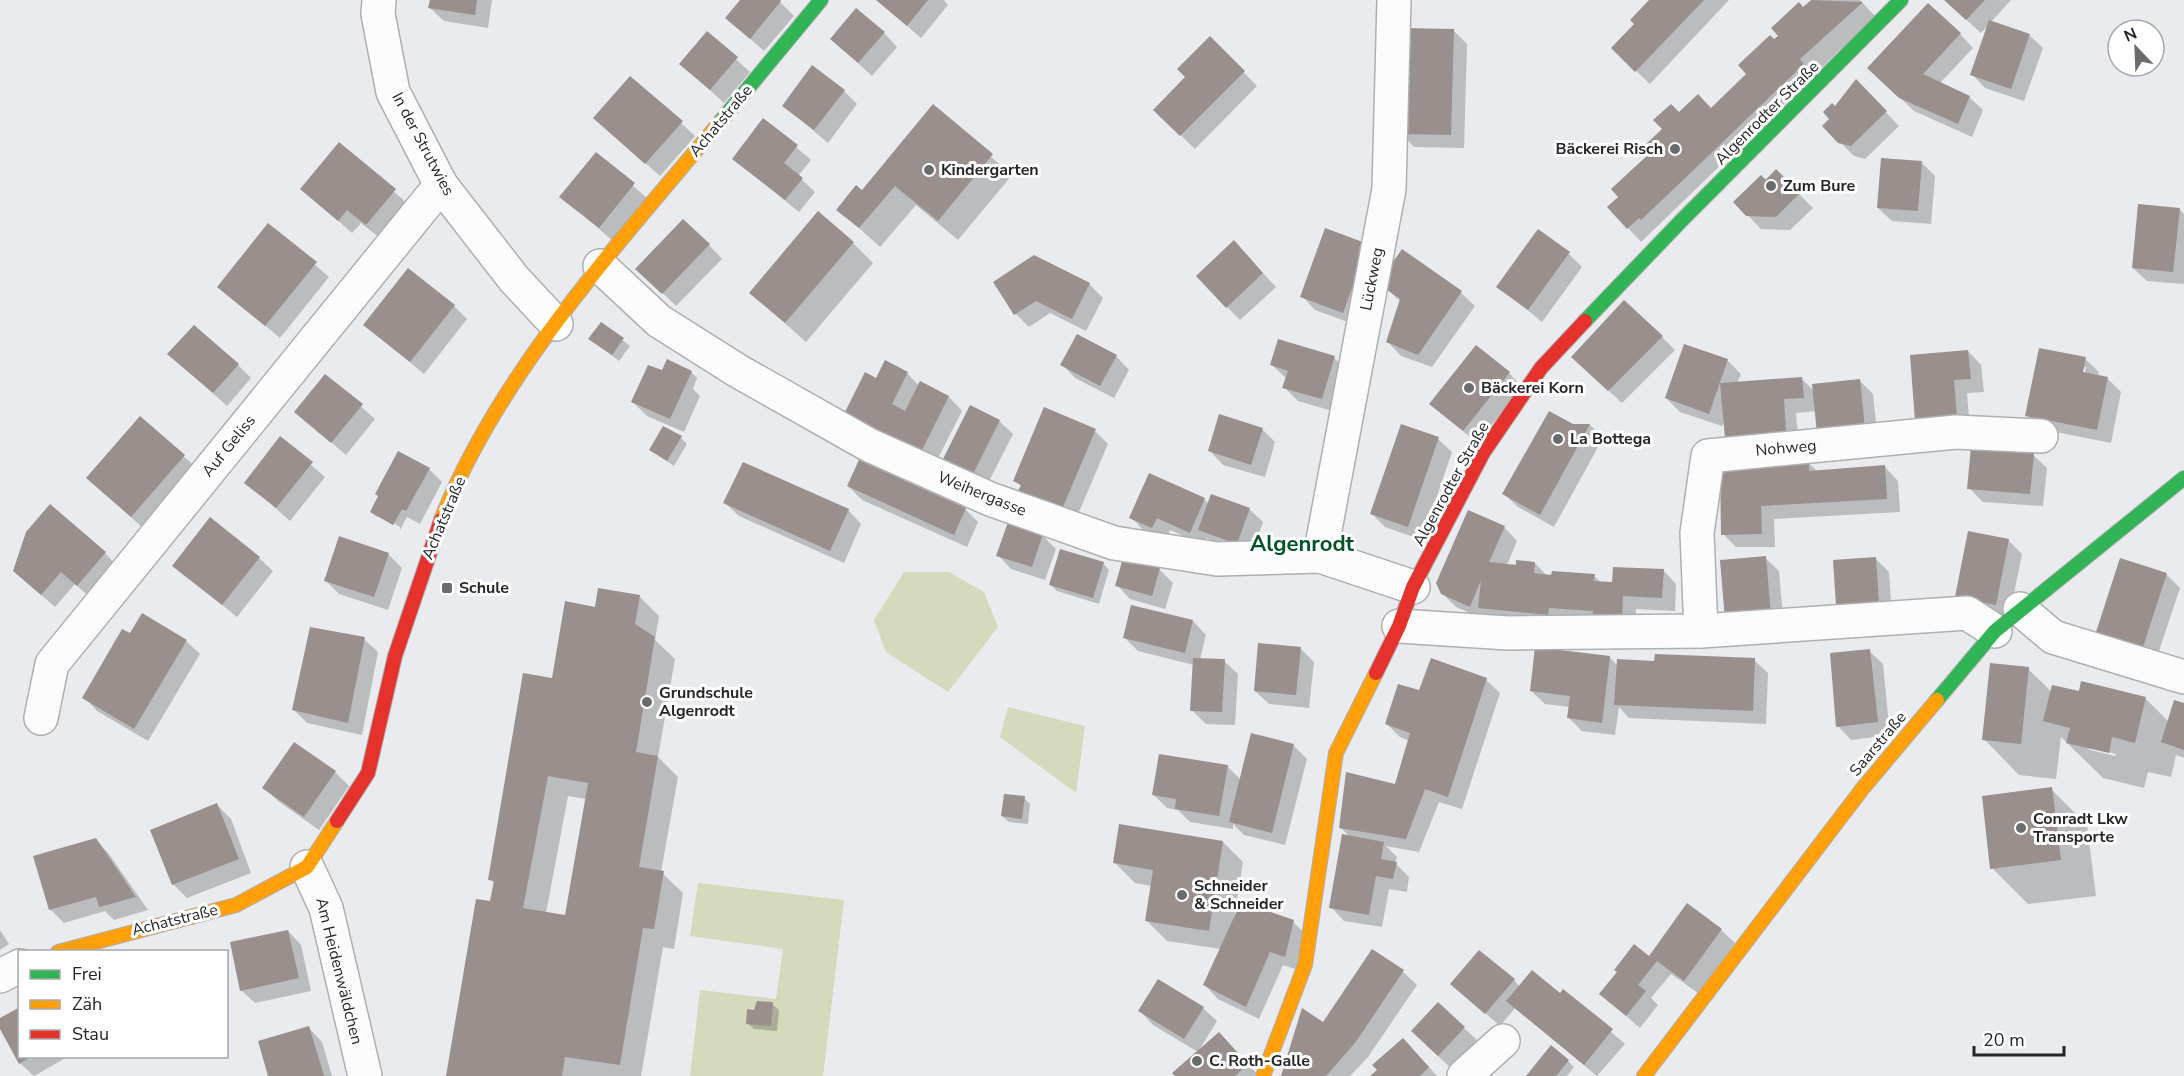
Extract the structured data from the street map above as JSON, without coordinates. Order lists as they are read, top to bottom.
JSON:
{
  "streets": {
    "street": [
      "Algenrodter Straße",
      "Achatstraße",
      "In der Strutwies",
      "Lückweg",
      "Auf Geliss",
      "Nohweg",
      "Weihergasse",
      "Saarstraße",
      "Am Heidenwäldchen"
    ]
  },
  "crossings": [
    ["Algenrodter Straße", "Weihergasse"],
    ["Achatstraße", "In der Strutwies"],
    ["Achatstraße", "Weihergasse"],
    ["Achatstraße", "Am Heidenwäldchen"],
    ["In der Strutwies", "Auf Geliss"],
    ["Lückweg", "Weihergasse"]
  ],
  "districts": ["Algenrodt"],
  "places": {
    "other": [
      "Bäckerei Risch",
      "Kindergarten",
      "Zum Bure",
      "Bäckerei Korn",
      "La Bottega",
      "Grundschule Algenrodt",
      "Conradt Lkw Transporte",
      "Schneider & Schneider",
      "C. Roth-Galle"
    ],
    "transit": ["Schule"]
  },
  "legend": ["Frei", "Zäh", "Stau"],
  "scale_bar": "20 m",
  "north": "top left"
}
